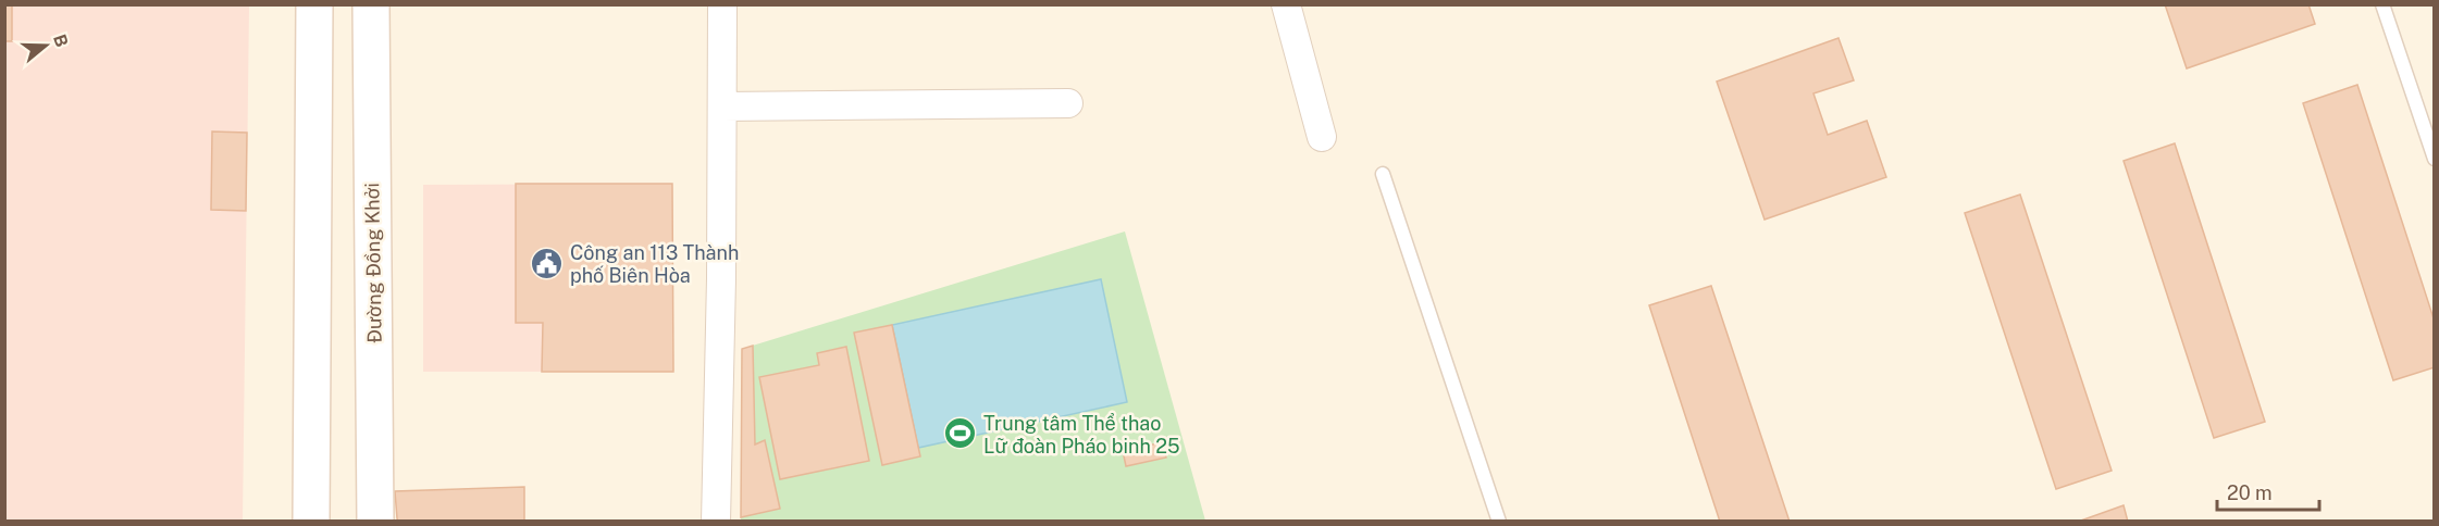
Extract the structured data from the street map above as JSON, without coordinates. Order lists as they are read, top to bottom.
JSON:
{
  "streets": {
    "main road": ["Đường Đồng Khởi"]
  },
  "places": {
    "public building": ["Công an 113 Thành phố Biên Hòa"],
    "sports": ["Trung tâm Thể thao Lữ đoàn Pháo binh 25"]
  },
  "scale_bar": "20 m",
  "north": "right"
}
